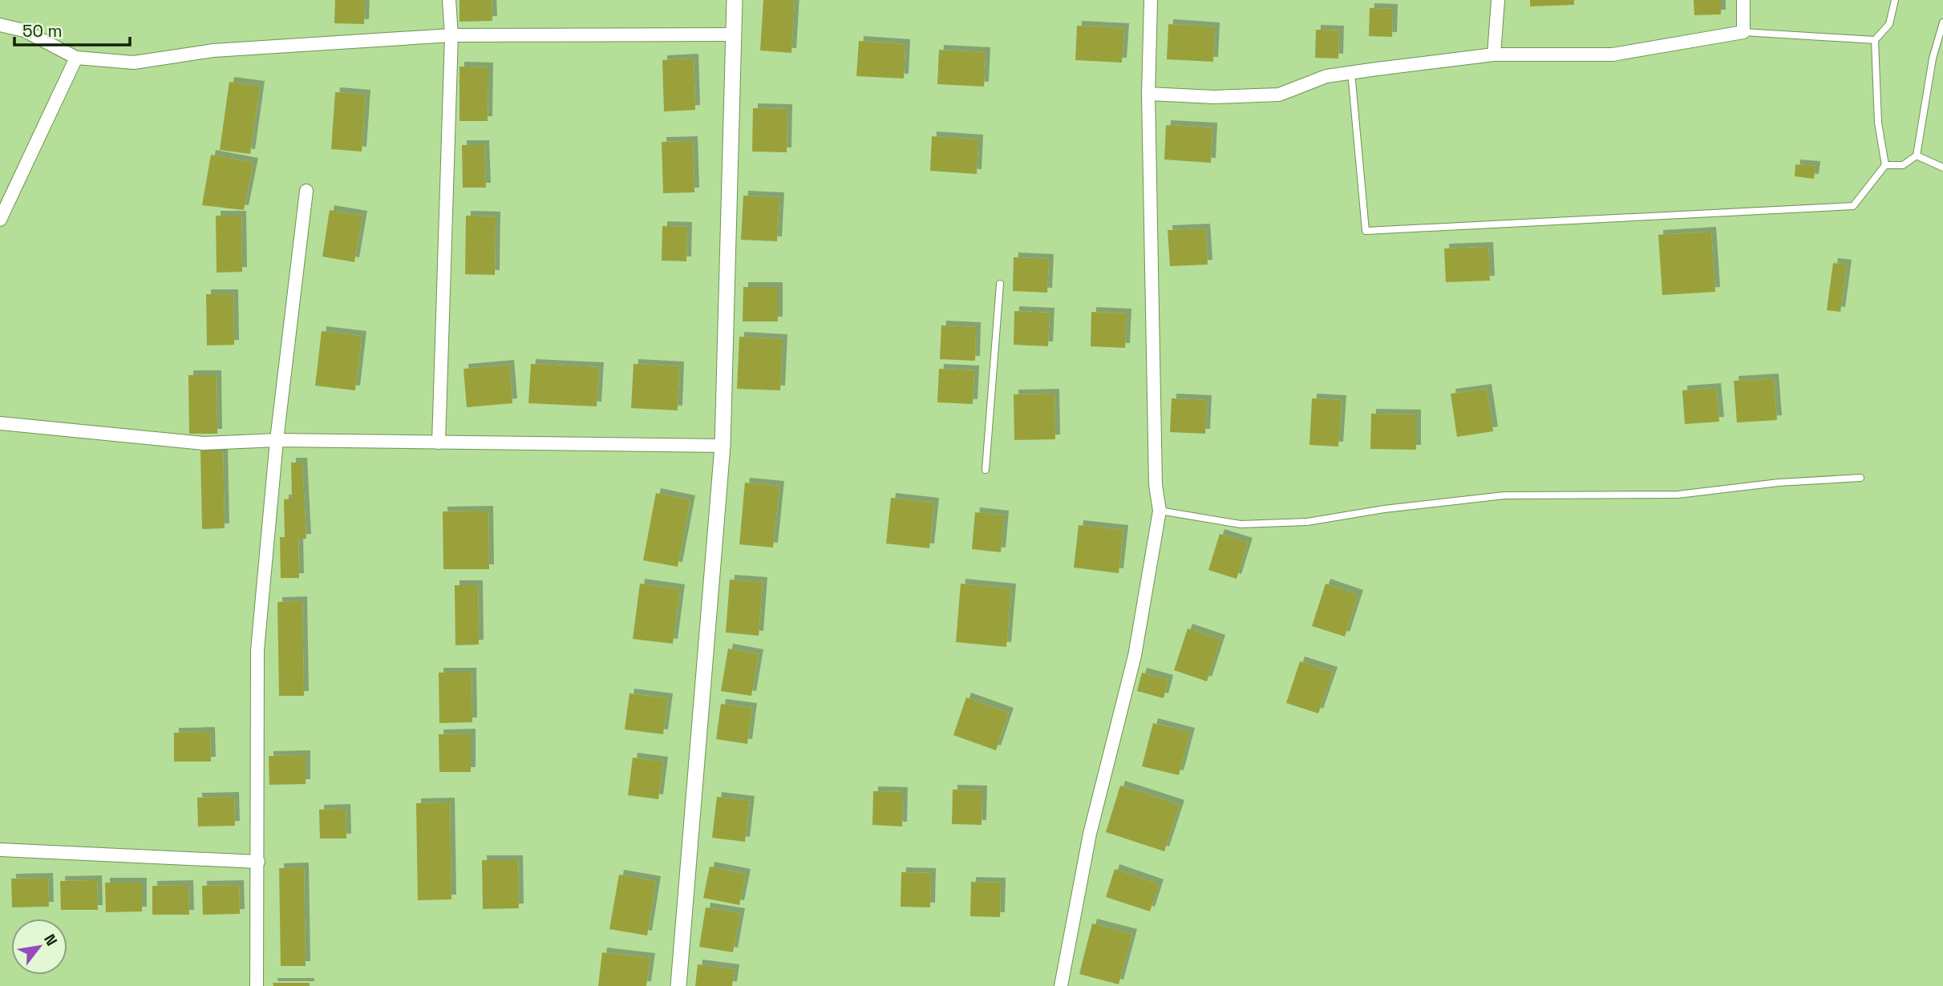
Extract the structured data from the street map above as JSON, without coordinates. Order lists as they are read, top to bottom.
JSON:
{
  "scale_bar": "50 m",
  "north": "top right"
}
